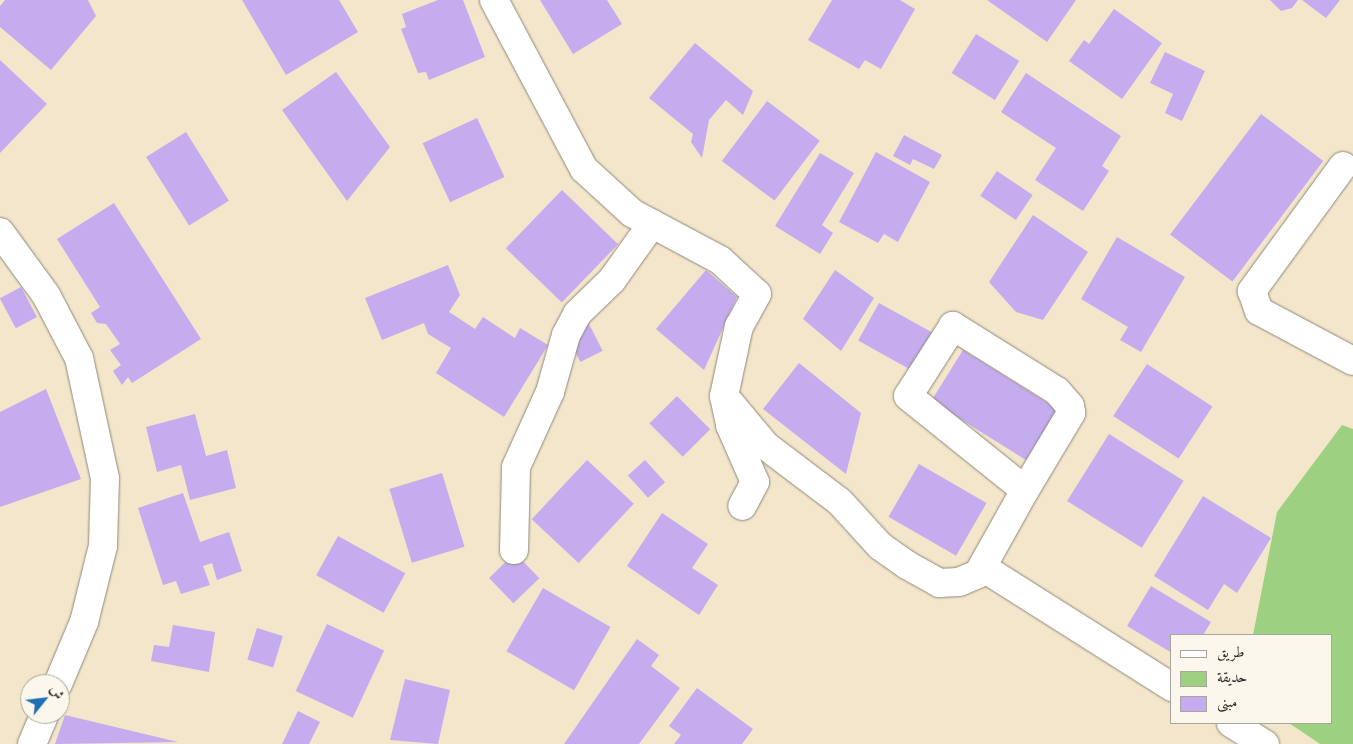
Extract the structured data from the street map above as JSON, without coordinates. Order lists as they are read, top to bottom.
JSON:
{
  "legend": ["طريق", "حديقة", "مبنى"],
  "north": "top right"
}
